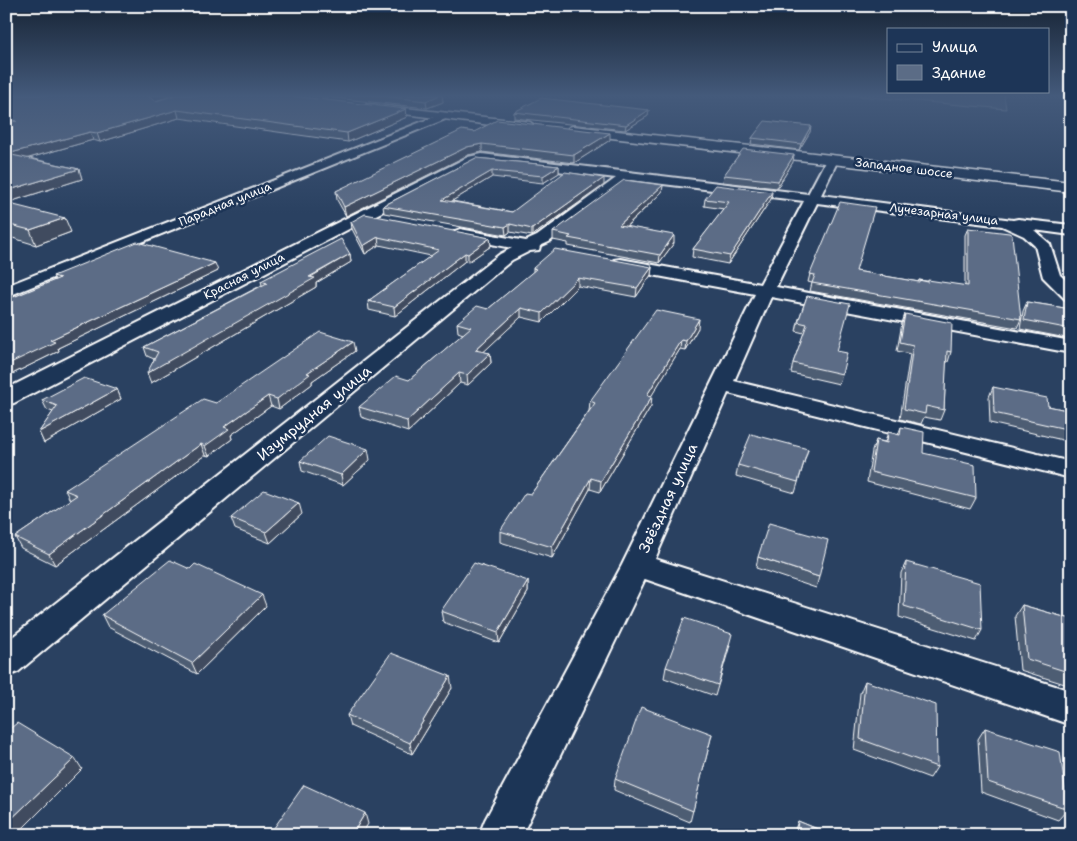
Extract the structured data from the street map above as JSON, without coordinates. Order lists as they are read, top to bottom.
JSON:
{
  "streets": {
    "main road": ["Западное шоссе"],
    "street": [
      "Парадная улица",
      "Лучезарная улица",
      "Красная улица",
      "Изумрудная улица",
      "Звёздная улица"
    ]
  },
  "crossings": [
    ["Западное шоссе", "Звёздная улица"],
    ["Лучезарная улица", "Красная улица"],
    ["Лучезарная улица", "Изумрудная улица"],
    ["Лучезарная улица", "Звёздная улица"]
  ],
  "legend": ["Улица", "Здание"]
}
